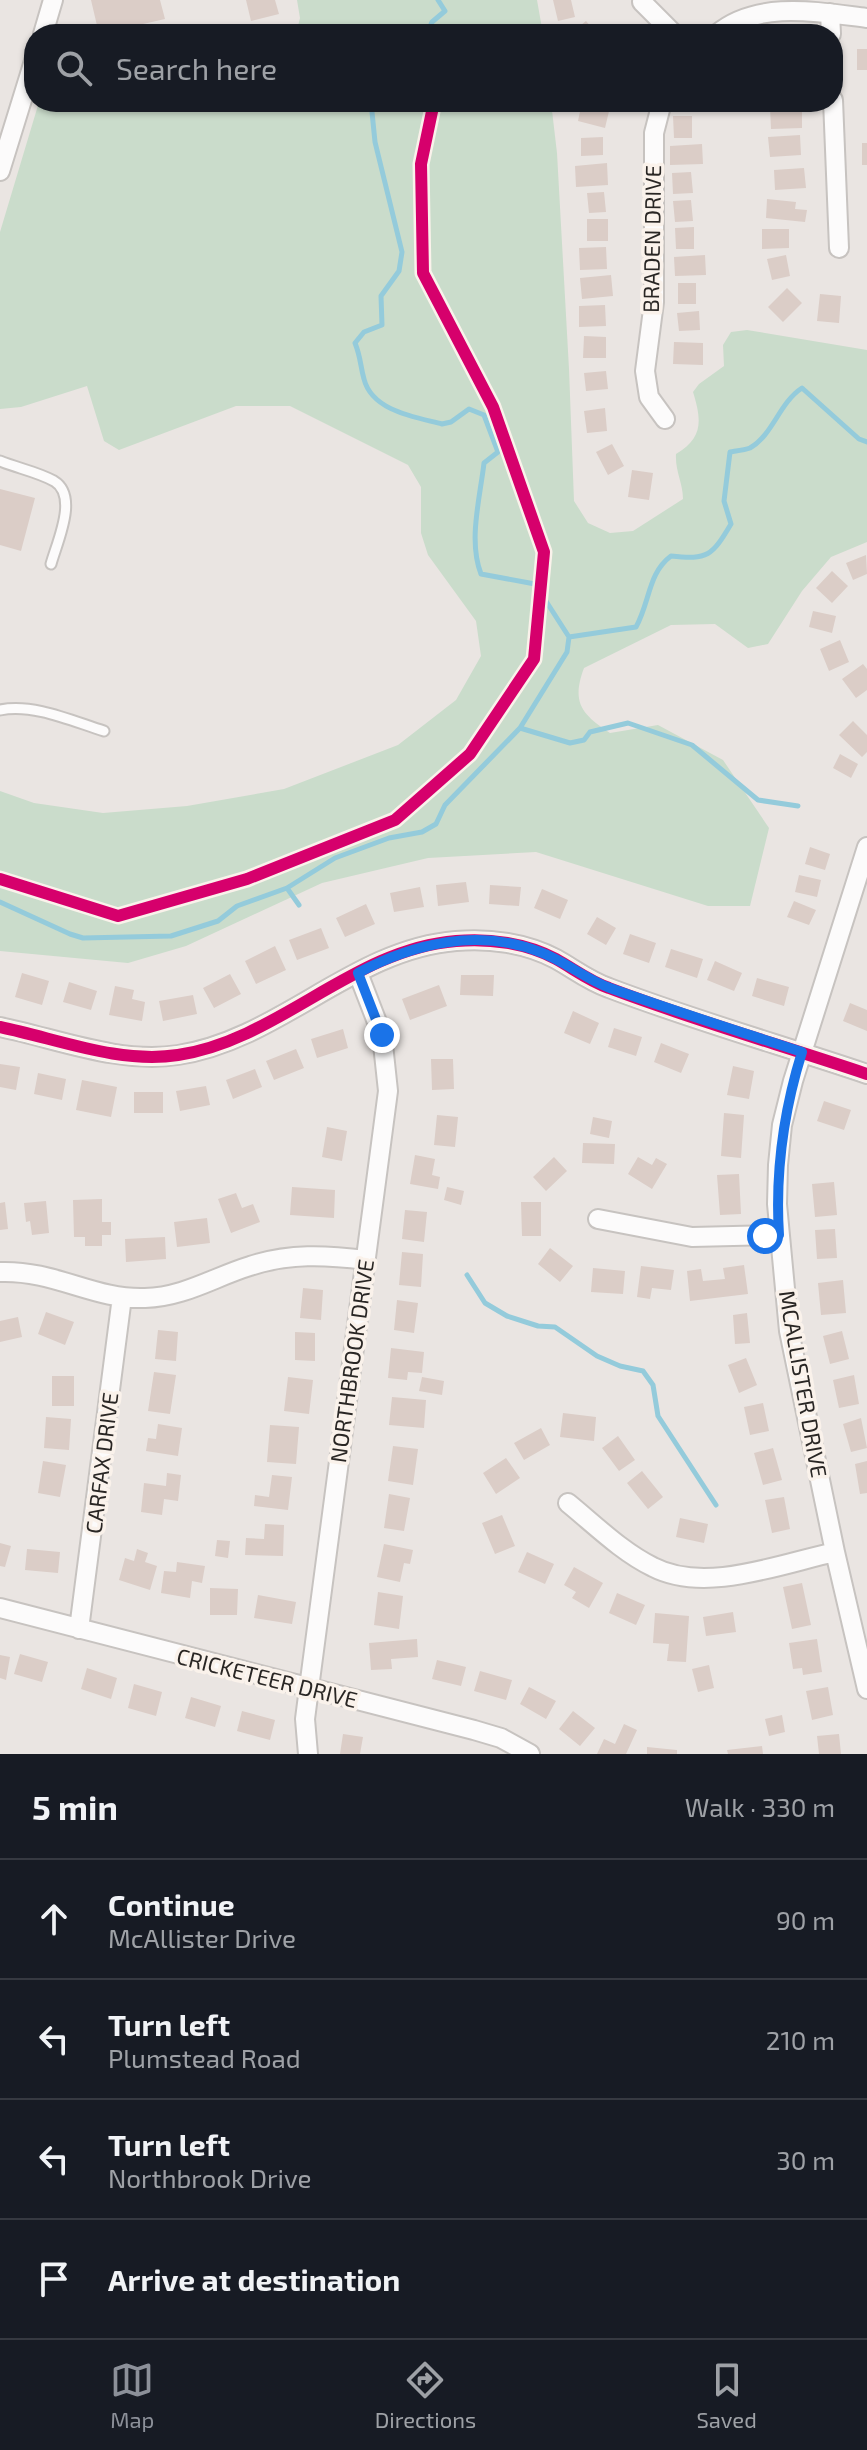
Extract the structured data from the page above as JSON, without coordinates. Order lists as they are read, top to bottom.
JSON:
{
  "streets": {
    "street": [
      "BRADEN DRIVE",
      "NORTHBROOK DRIVE",
      "MCALLISTER DRIVE",
      "CARFAX DRIVE",
      "CRICKETEER DRIVE"
    ]
  },
  "crossings": [
    ["NORTHBROOK DRIVE", "CRICKETEER DRIVE"],
    ["CARFAX DRIVE", "CRICKETEER DRIVE"]
  ],
  "page": {
    "search": "Search here",
    "heading": ["5 min", "Walk · 330 m"],
    "list": [
      ["Continue", "McAllister Drive", "90 m"],
      ["Turn left", "Plumstead Road", "210 m"],
      ["Turn left", "Northbrook Drive", "30 m"],
      "Arrive at destination"
    ],
    "nav": ["Map", "Directions", "Saved"]
  }
}
